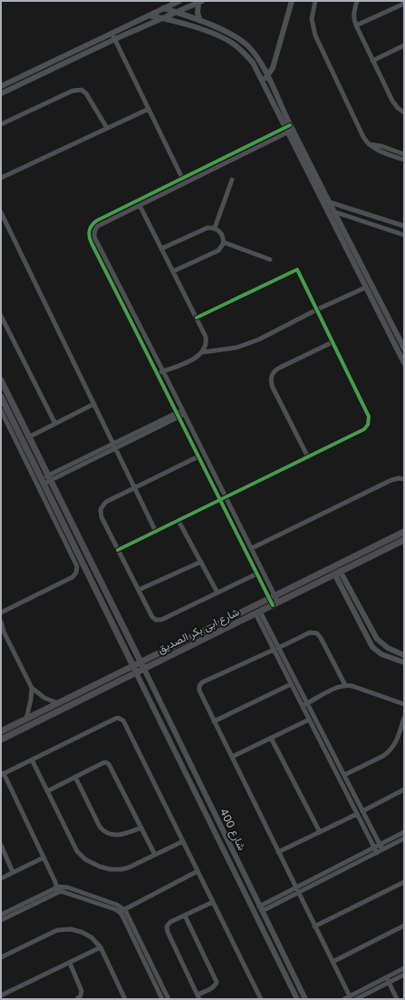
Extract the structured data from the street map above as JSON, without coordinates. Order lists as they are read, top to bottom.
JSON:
{
  "streets": {
    "main road": ["شارع ابى بكر الصديق"],
    "street": ["شارع 400"]
  },
  "crossings": [
    ["شارع ابى بكر الصديق", "شارع 400"]
  ]
}
